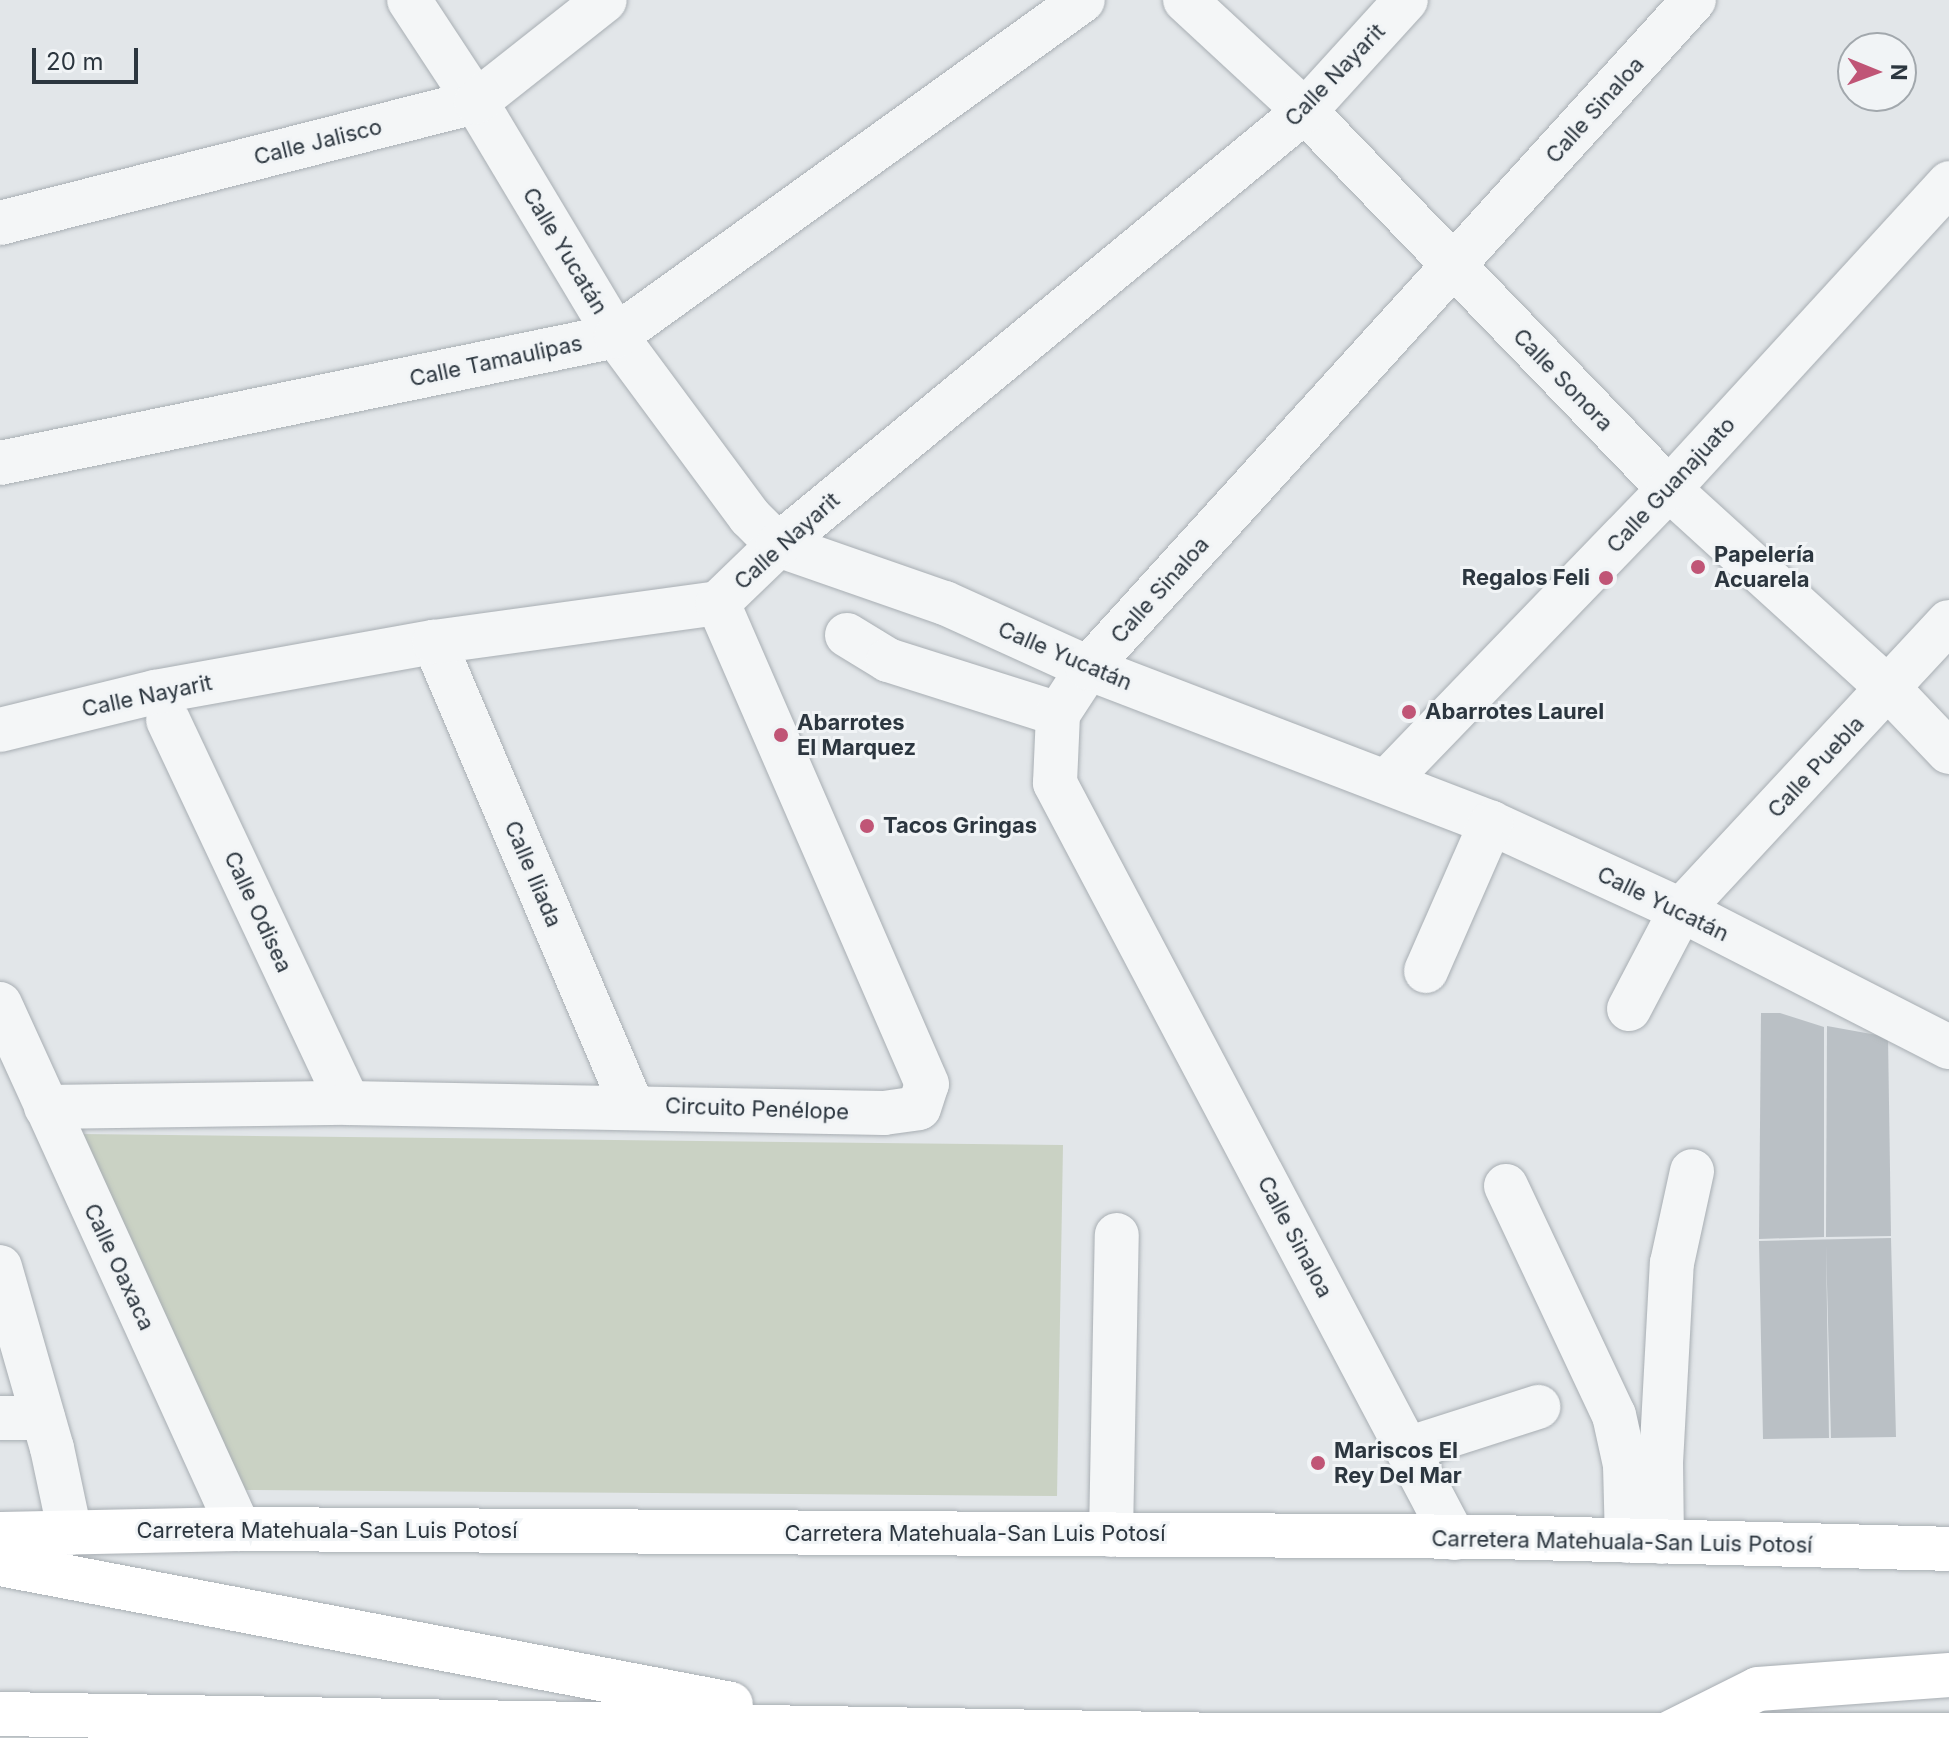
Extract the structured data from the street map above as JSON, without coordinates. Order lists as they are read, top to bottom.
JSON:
{
  "streets": {
    "main road": ["Carretera Matehuala-San Luis Potosí"],
    "street": [
      "Calle Nayarit",
      "Calle Sinaloa",
      "Calle Jalisco",
      "Calle Yucatán",
      "Calle Tamaulipas",
      "Calle Sonora",
      "Calle Guanajuato",
      "Calle Puebla",
      "Calle Iliada",
      "Calle Odisea",
      "Circuito Penélope",
      "Calle Oaxaca"
    ]
  },
  "crossings": [
    ["Calle Nayarit", "Calle Yucatán"],
    ["Calle Nayarit", "Calle Sonora"],
    ["Calle Nayarit", "Calle Iliada"],
    ["Calle Nayarit", "Circuito Penélope"],
    ["Calle Sinaloa", "Calle Yucatán"],
    ["Calle Sinaloa", "Calle Sonora"],
    ["Calle Sinaloa", "Carretera Matehuala-San Luis Potosí"],
    ["Calle Jalisco", "Calle Yucatán"],
    ["Calle Yucatán", "Calle Tamaulipas"],
    ["Calle Yucatán", "Calle Guanajuato"],
    ["Calle Yucatán", "Calle Puebla"],
    ["Calle Sonora", "Calle Guanajuato"],
    ["Calle Sonora", "Calle Puebla"],
    ["Calle Iliada", "Circuito Penélope"],
    ["Calle Odisea", "Circuito Penélope"],
    ["Circuito Penélope", "Calle Oaxaca"],
    ["Calle Oaxaca", "Carretera Matehuala-San Luis Potosí"]
  ],
  "places": [
    "Papelería Acuarela",
    "Regalos Feli",
    "Abarrotes Laurel",
    "Abarrotes El Marquez",
    "Tacos Gringas",
    "Mariscos El Rey Del Mar"
  ],
  "scale_bar": "20 m",
  "north": "right"
}
